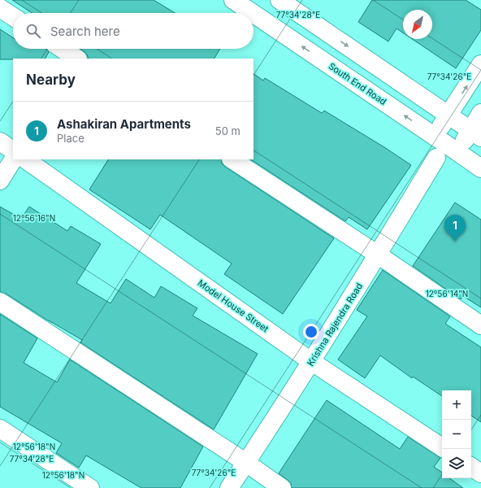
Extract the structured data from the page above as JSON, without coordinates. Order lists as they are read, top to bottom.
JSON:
{
  "streets": {
    "street": ["South End Road", "Model House Street", "Krishna Rajendra Road"]
  },
  "crossings": [
    ["Model House Street", "Krishna Rajendra Road"]
  ],
  "north": "bottom left",
  "page": {
    "search": "Search here",
    "heading": "Nearby",
    "list": [
      {
        "mark": "1",
        "name": "Ashakiran Apartments",
        "note": "Place",
        "value": "50 m"
      }
    ],
    "pins": "1",
    "map_buttons": ["+", "−"]
  },
  "coordinates": [
    "77°34'28\"E",
    "77°34'26\"E",
    "12°56'16\"N",
    "12°56'14\"N",
    "12°56'18\"N"
  ]
}
